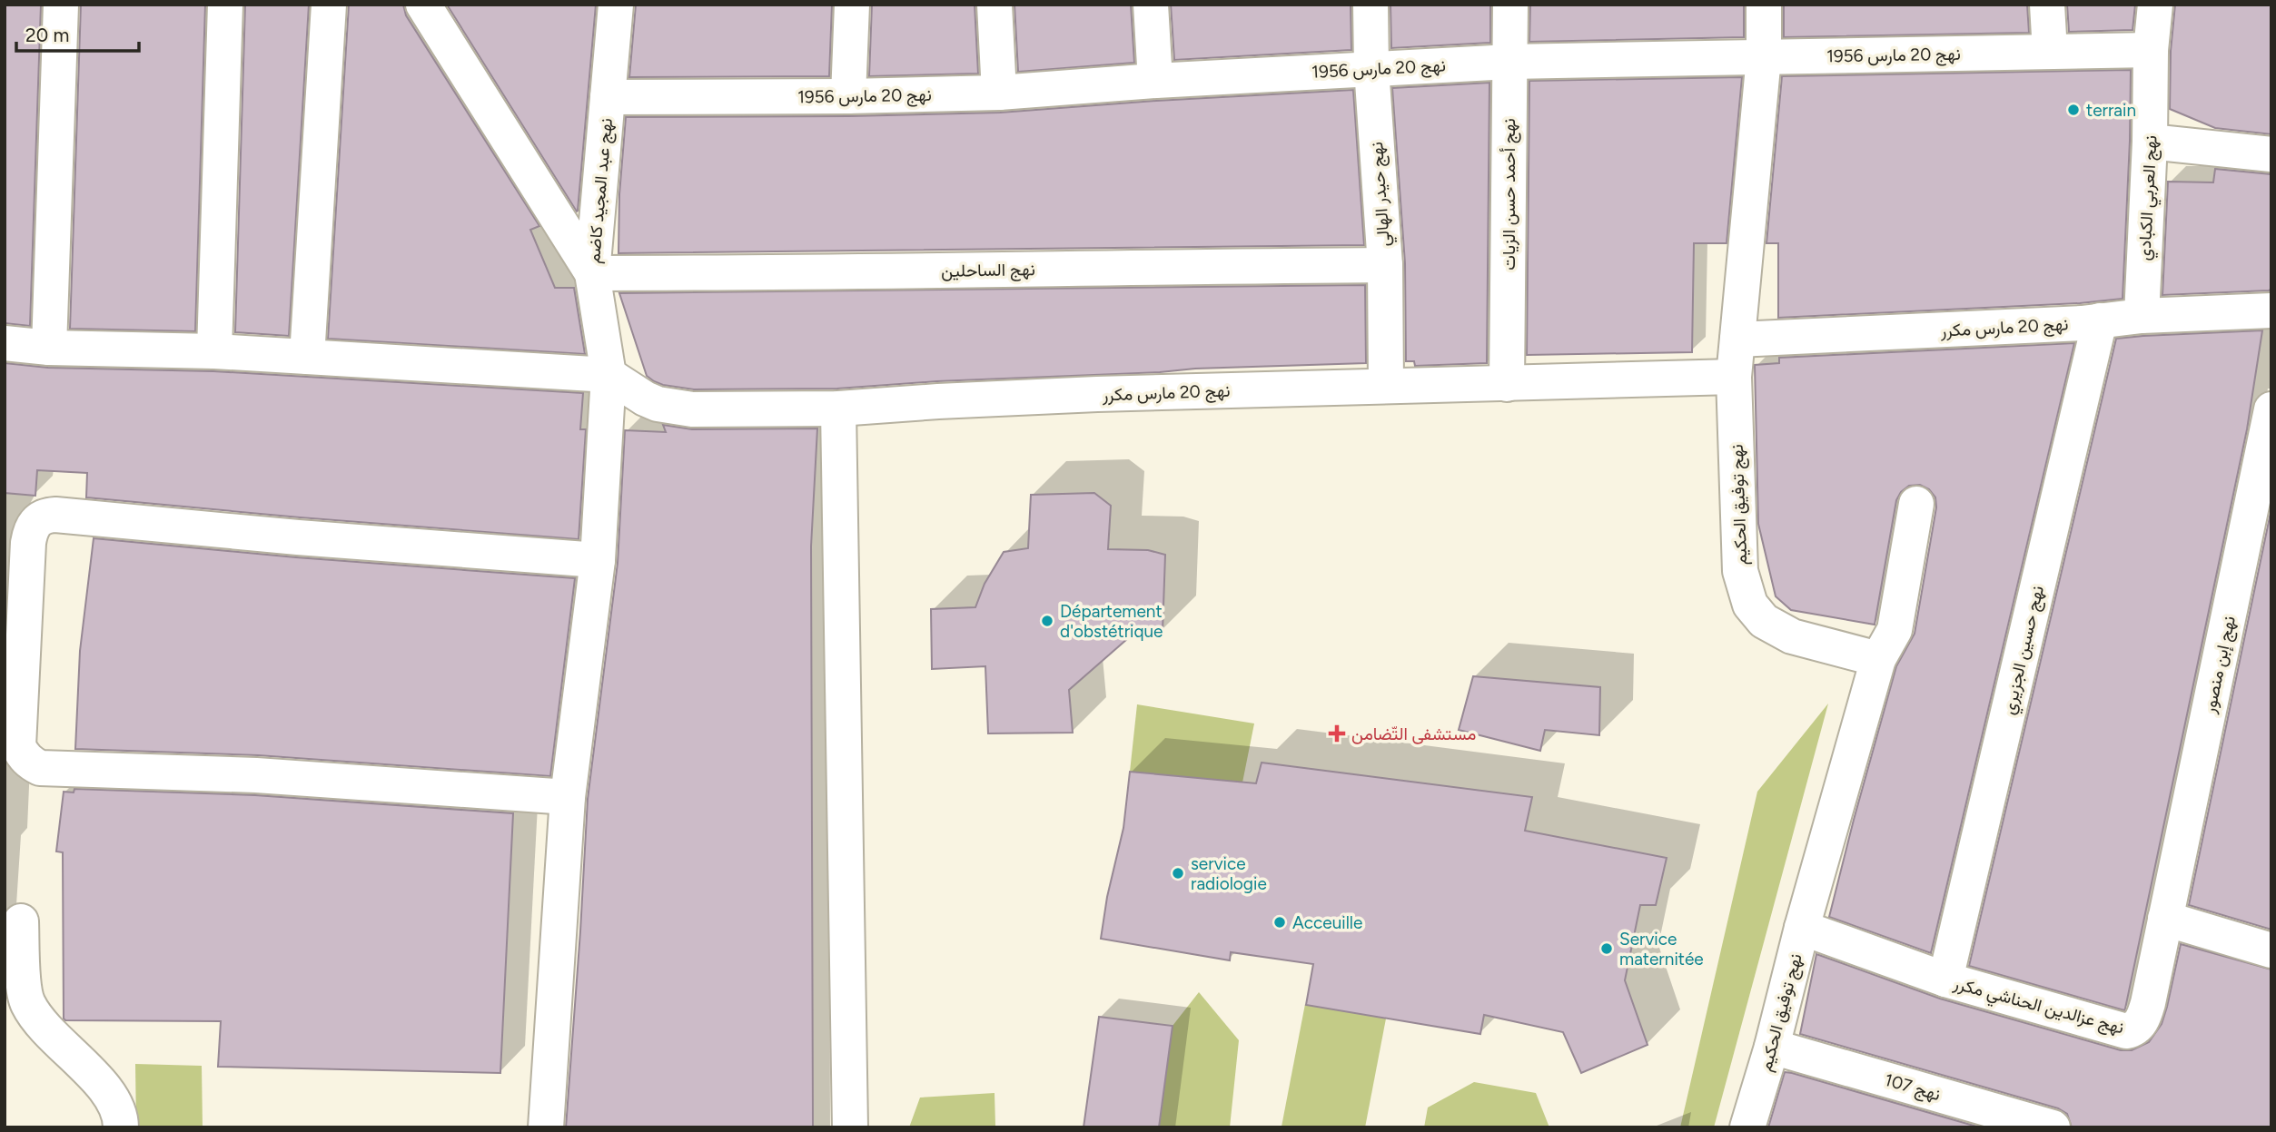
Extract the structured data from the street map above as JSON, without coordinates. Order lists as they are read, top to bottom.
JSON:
{
  "streets": {
    "street": [
      "نهج 20 مارس 1956",
      "نهج عبد المجيد كاضم",
      "نهج حيدر الهالي",
      "نهج أحمد حسن الزيات",
      "نهج العربي الكبادي",
      "نهج الساحلين",
      "نهج 20 مارس مكرر",
      "نهج توفيق الحكيم",
      "نهج حسين الجزيري",
      "نهج إبن منصور",
      "نهج عزالدين الحناشي مكرر",
      "نهج 107"
    ]
  },
  "crossings": [
    ["نهج 20 مارس 1956", "نهج عبد المجيد كاضم"],
    ["نهج 20 مارس 1956", "نهج حيدر الهالي"],
    ["نهج 20 مارس 1956", "نهج أحمد حسن الزيات"],
    ["نهج 20 مارس 1956", "نهج العربي الكبادي"],
    ["نهج 20 مارس 1956", "نهج توفيق الحكيم"],
    ["نهج عبد المجيد كاضم", "نهج الساحلين"],
    ["نهج عبد المجيد كاضم", "نهج 20 مارس مكرر"],
    ["نهج حيدر الهالي", "نهج الساحلين"],
    ["نهج حيدر الهالي", "نهج 20 مارس مكرر"],
    ["نهج أحمد حسن الزيات", "نهج 20 مارس مكرر"],
    ["نهج العربي الكبادي", "نهج 20 مارس مكرر"],
    ["نهج 20 مارس مكرر", "نهج توفيق الحكيم"],
    ["نهج 20 مارس مكرر", "نهج حسين الجزيري"],
    ["نهج توفيق الحكيم", "نهج عزالدين الحناشي مكرر"],
    ["نهج توفيق الحكيم", "نهج 107"],
    ["نهج حسين الجزيري", "نهج عزالدين الحناشي مكرر"],
    ["نهج إبن منصور", "نهج عزالدين الحناشي مكرر"]
  ],
  "places": {
    "other": [
      "terrain",
      "Département d'obstétrique",
      "service radiologie",
      "Acceuille",
      "Service maternitée"
    ],
    "health": ["مستشفى التّضامن"]
  },
  "scale_bar": "20 m"
}
